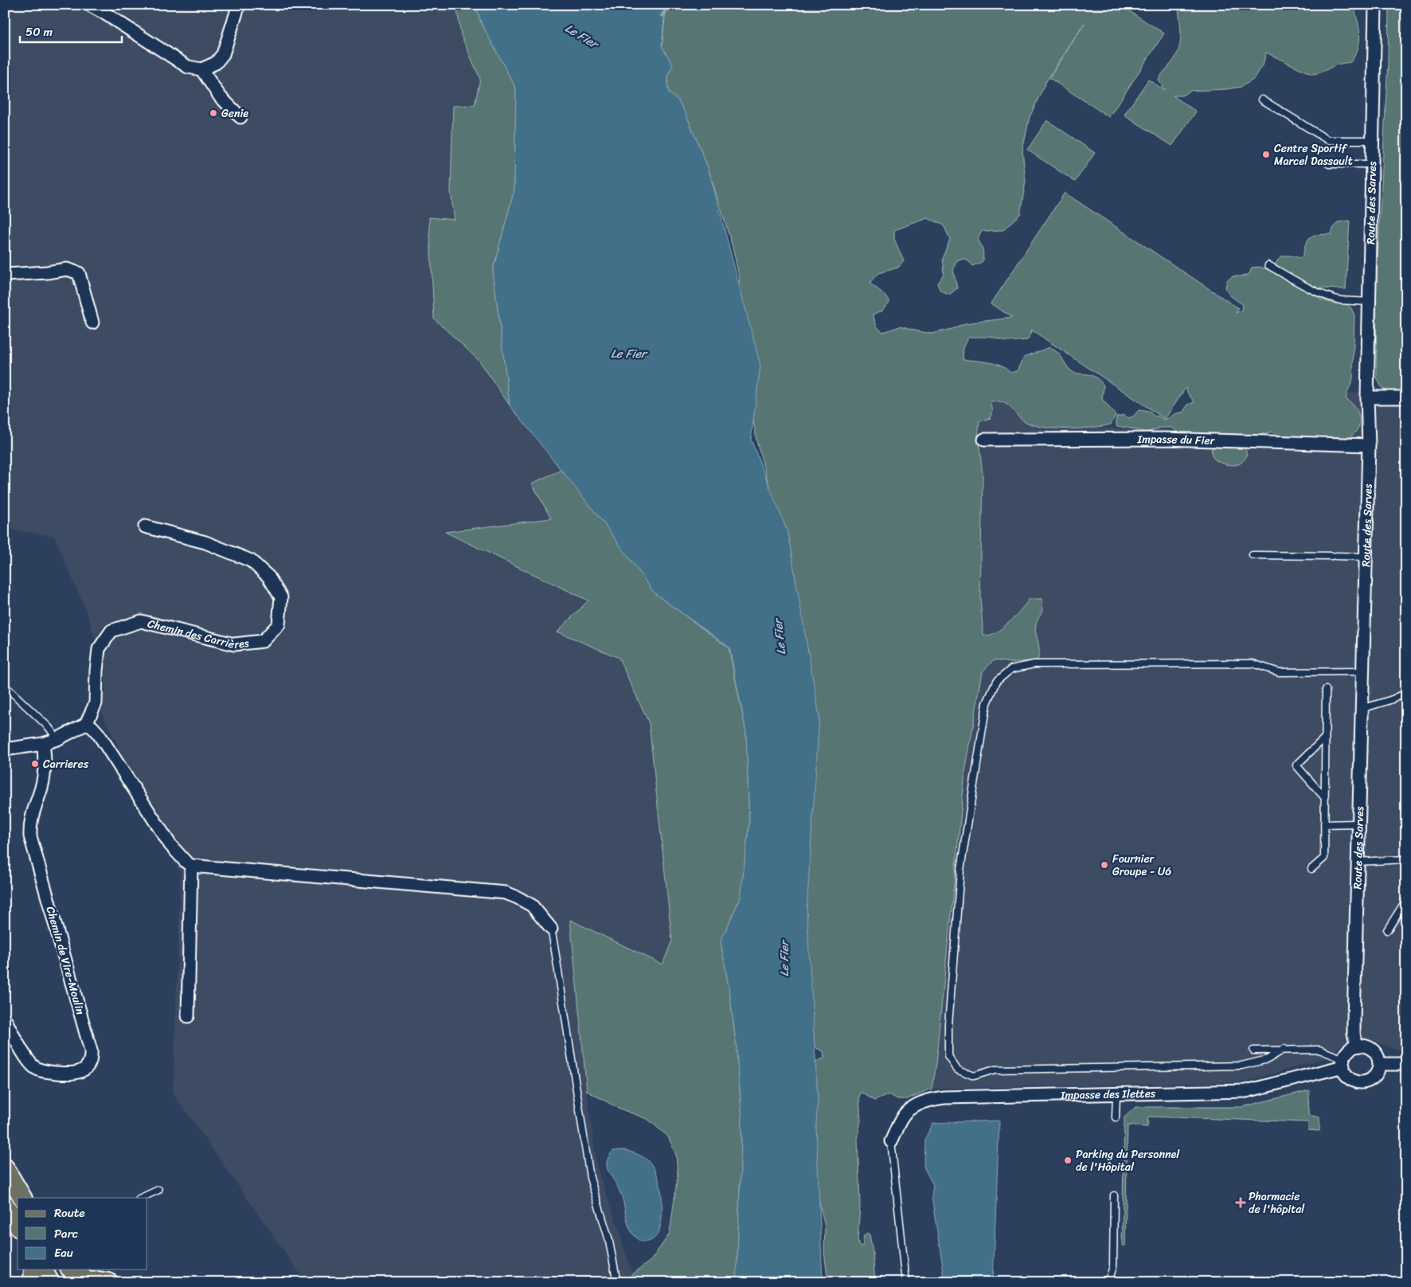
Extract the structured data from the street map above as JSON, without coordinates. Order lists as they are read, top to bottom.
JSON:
{
  "streets": {
    "street": [
      "Route des Sarves",
      "Impasse du Fier",
      "Chemin des Carrières",
      "Chemin de Vire-Moulin",
      "Impasse des Ilettes"
    ]
  },
  "crossings": [
    ["Route des Sarves", "Impasse du Fier"],
    ["Route des Sarves", "Impasse des Ilettes"]
  ],
  "water": ["Le Fier"],
  "places": {
    "other": [
      "Genie",
      "Centre Sportif Marcel Dassault",
      "Carrieres",
      "Fournier Groupe - U6",
      "Parking du Personnel de l'Hôpital"
    ],
    "health": ["Pharmacie de l'hôpital"]
  },
  "legend": ["Route", "Parc", "Eau"],
  "scale_bar": "50 m"
}
